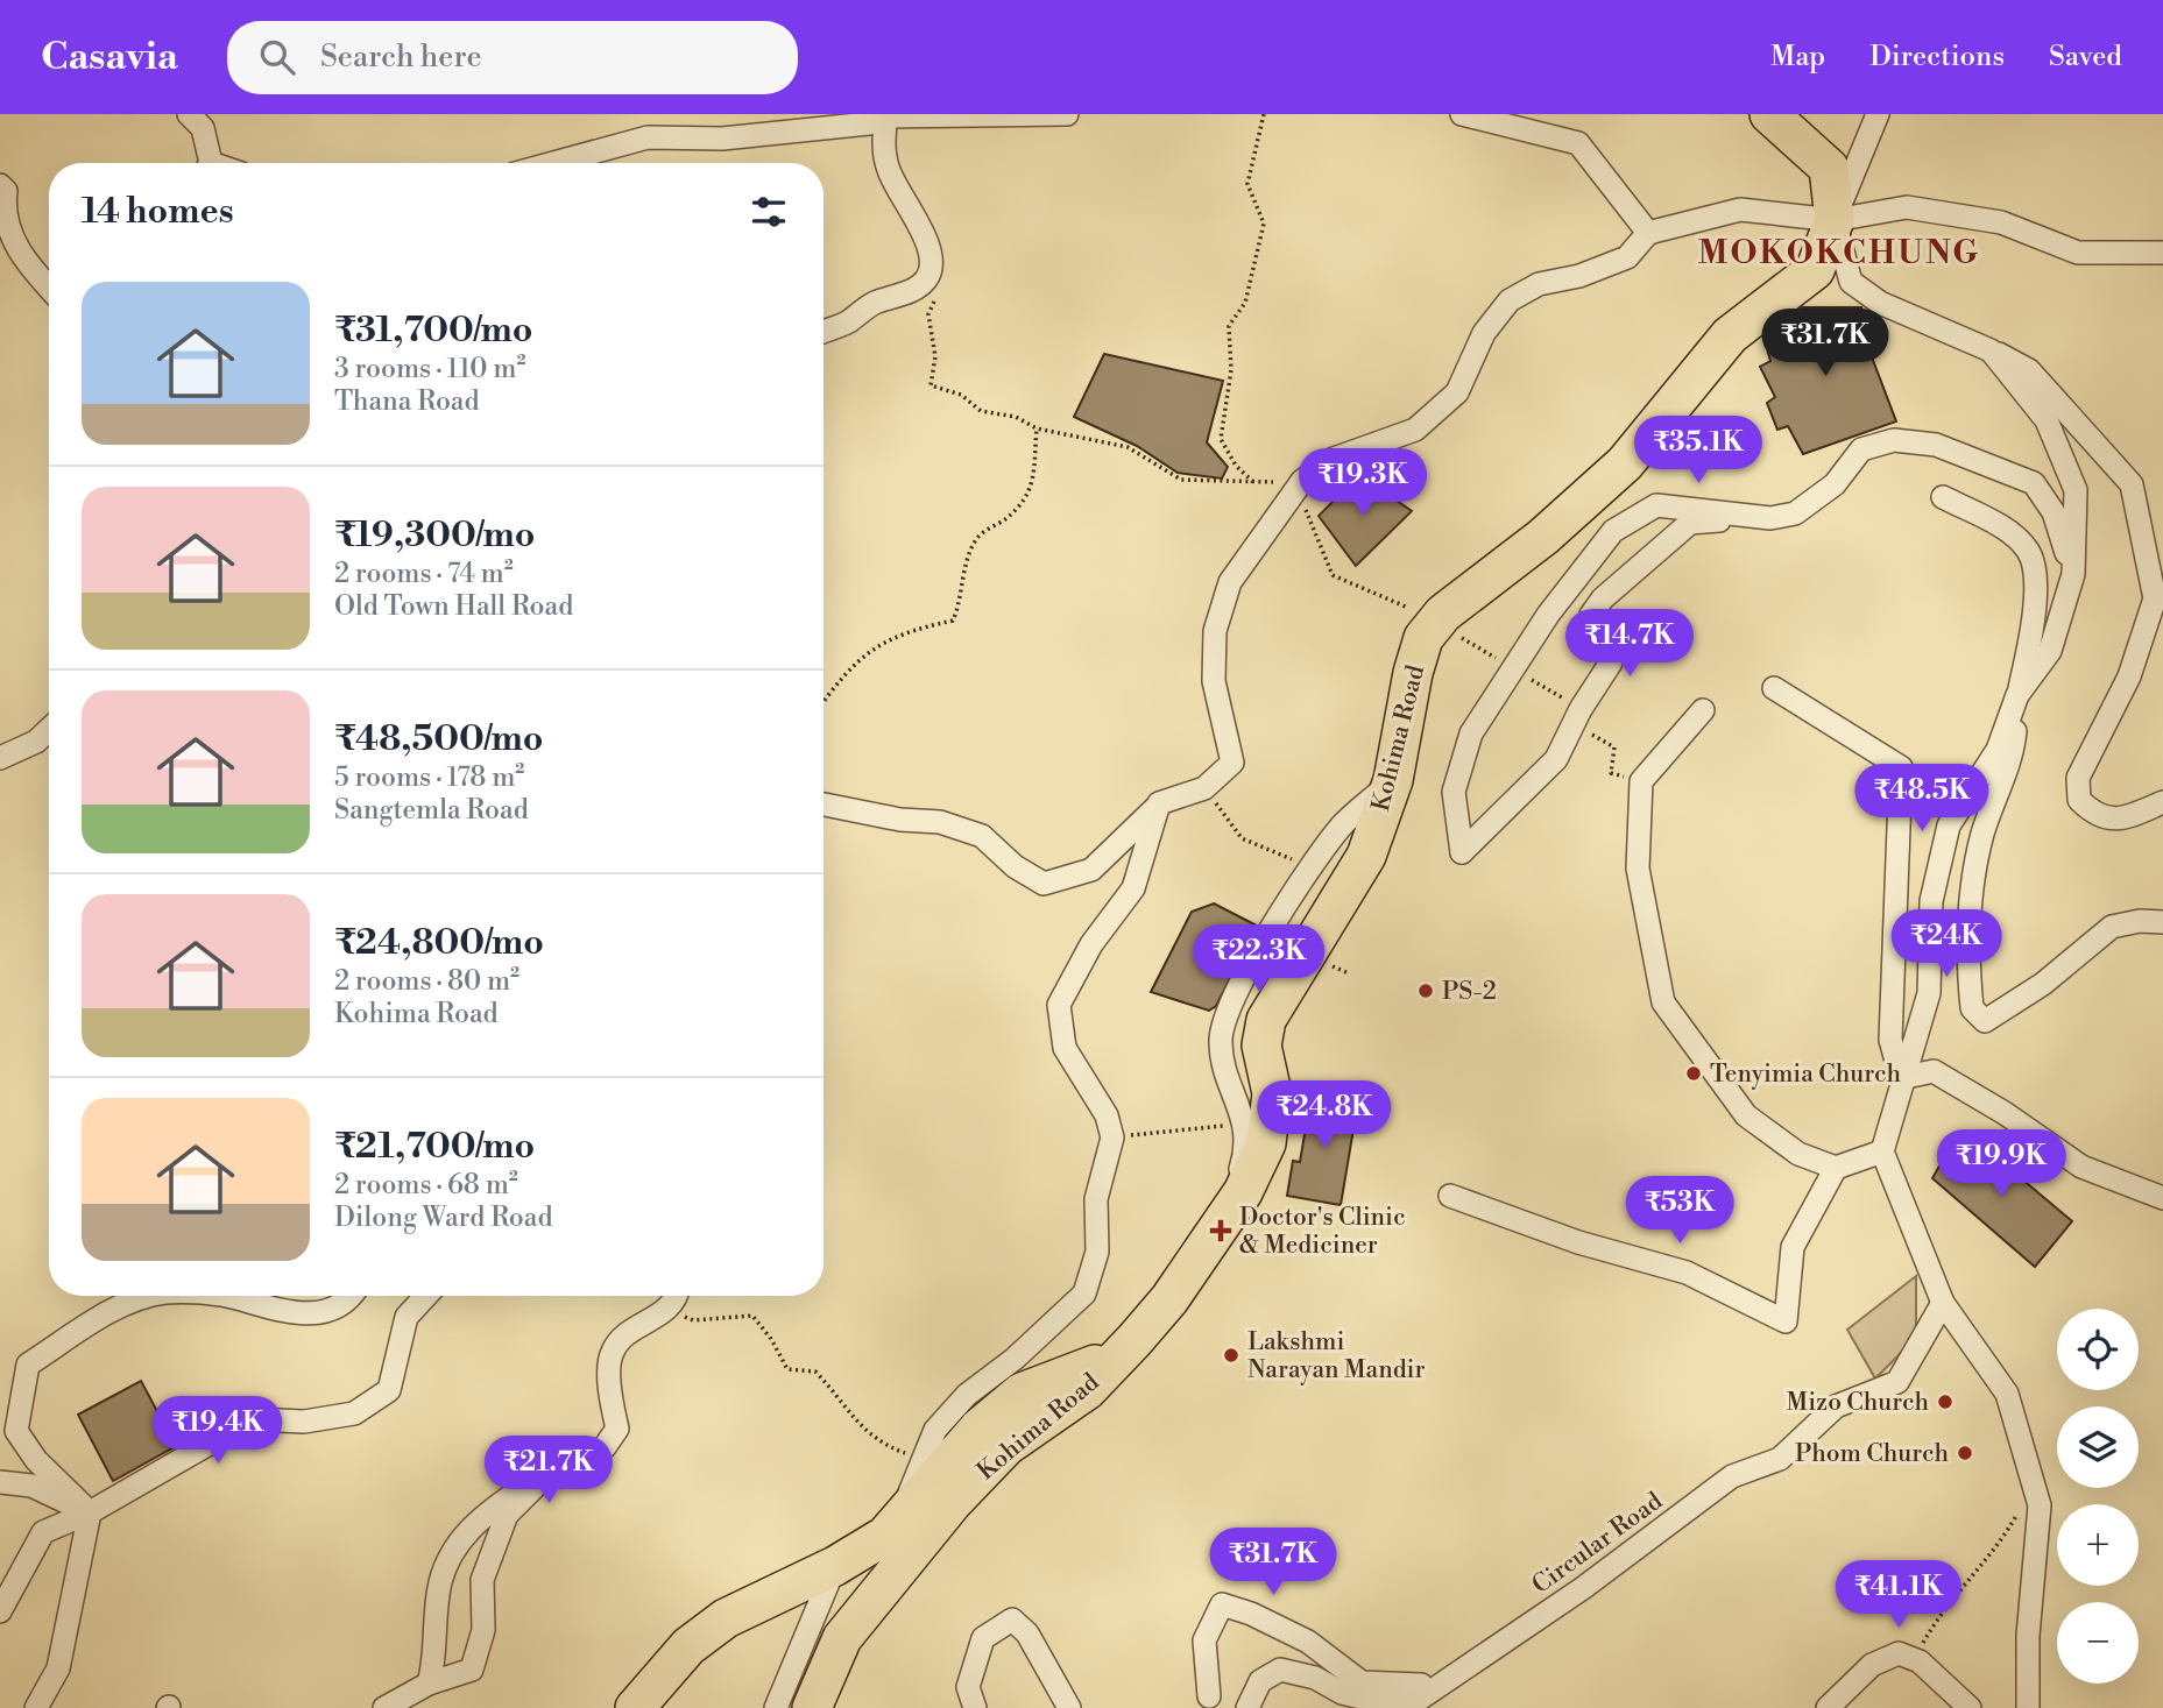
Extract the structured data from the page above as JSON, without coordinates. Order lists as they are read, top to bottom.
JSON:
{
  "streets": {
    "highway": ["Kohima Road"],
    "street": ["Circular Road"]
  },
  "districts": ["MOKOKCHUNG"],
  "places": {
    "other": [
      "PS-2",
      "Tenyimia Church",
      "Lakshmi Narayan Mandir",
      "Mizo Church",
      "Phom Church"
    ],
    "health": ["Doctor's Clinic & Mediciner"]
  },
  "page": {
    "header": "Casavia",
    "search": "Search here",
    "nav": ["Map", "Directions", "Saved"],
    "heading": "14 homes",
    "list": [
      {
        "name": "₹31,700/mo",
        "note": "3 rooms · 110 m² · Thana Road"
      },
      {
        "name": "₹19,300/mo",
        "note": "2 rooms · 74 m² · Old Town Hall Road"
      },
      {
        "name": "₹48,500/mo",
        "note": "5 rooms · 178 m² · Sangtemla Road"
      },
      {
        "name": "₹24,800/mo",
        "note": "2 rooms · 80 m² · Kohima Road"
      },
      {
        "name": "₹21,700/mo",
        "note": "2 rooms · 68 m² · Dilong Ward Road"
      }
    ],
    "price": [
      "₹31.7K",
      "₹35.1K",
      "₹19.3K",
      "₹14.7K",
      "₹48.5K",
      "₹24K",
      "₹22.3K",
      "₹24.8K",
      "₹19.9K",
      "₹53K",
      "₹19.4K",
      "₹21.7K",
      "₹31.7K",
      "₹41.1K"
    ],
    "map_buttons": ["+", "−"]
  }
}
